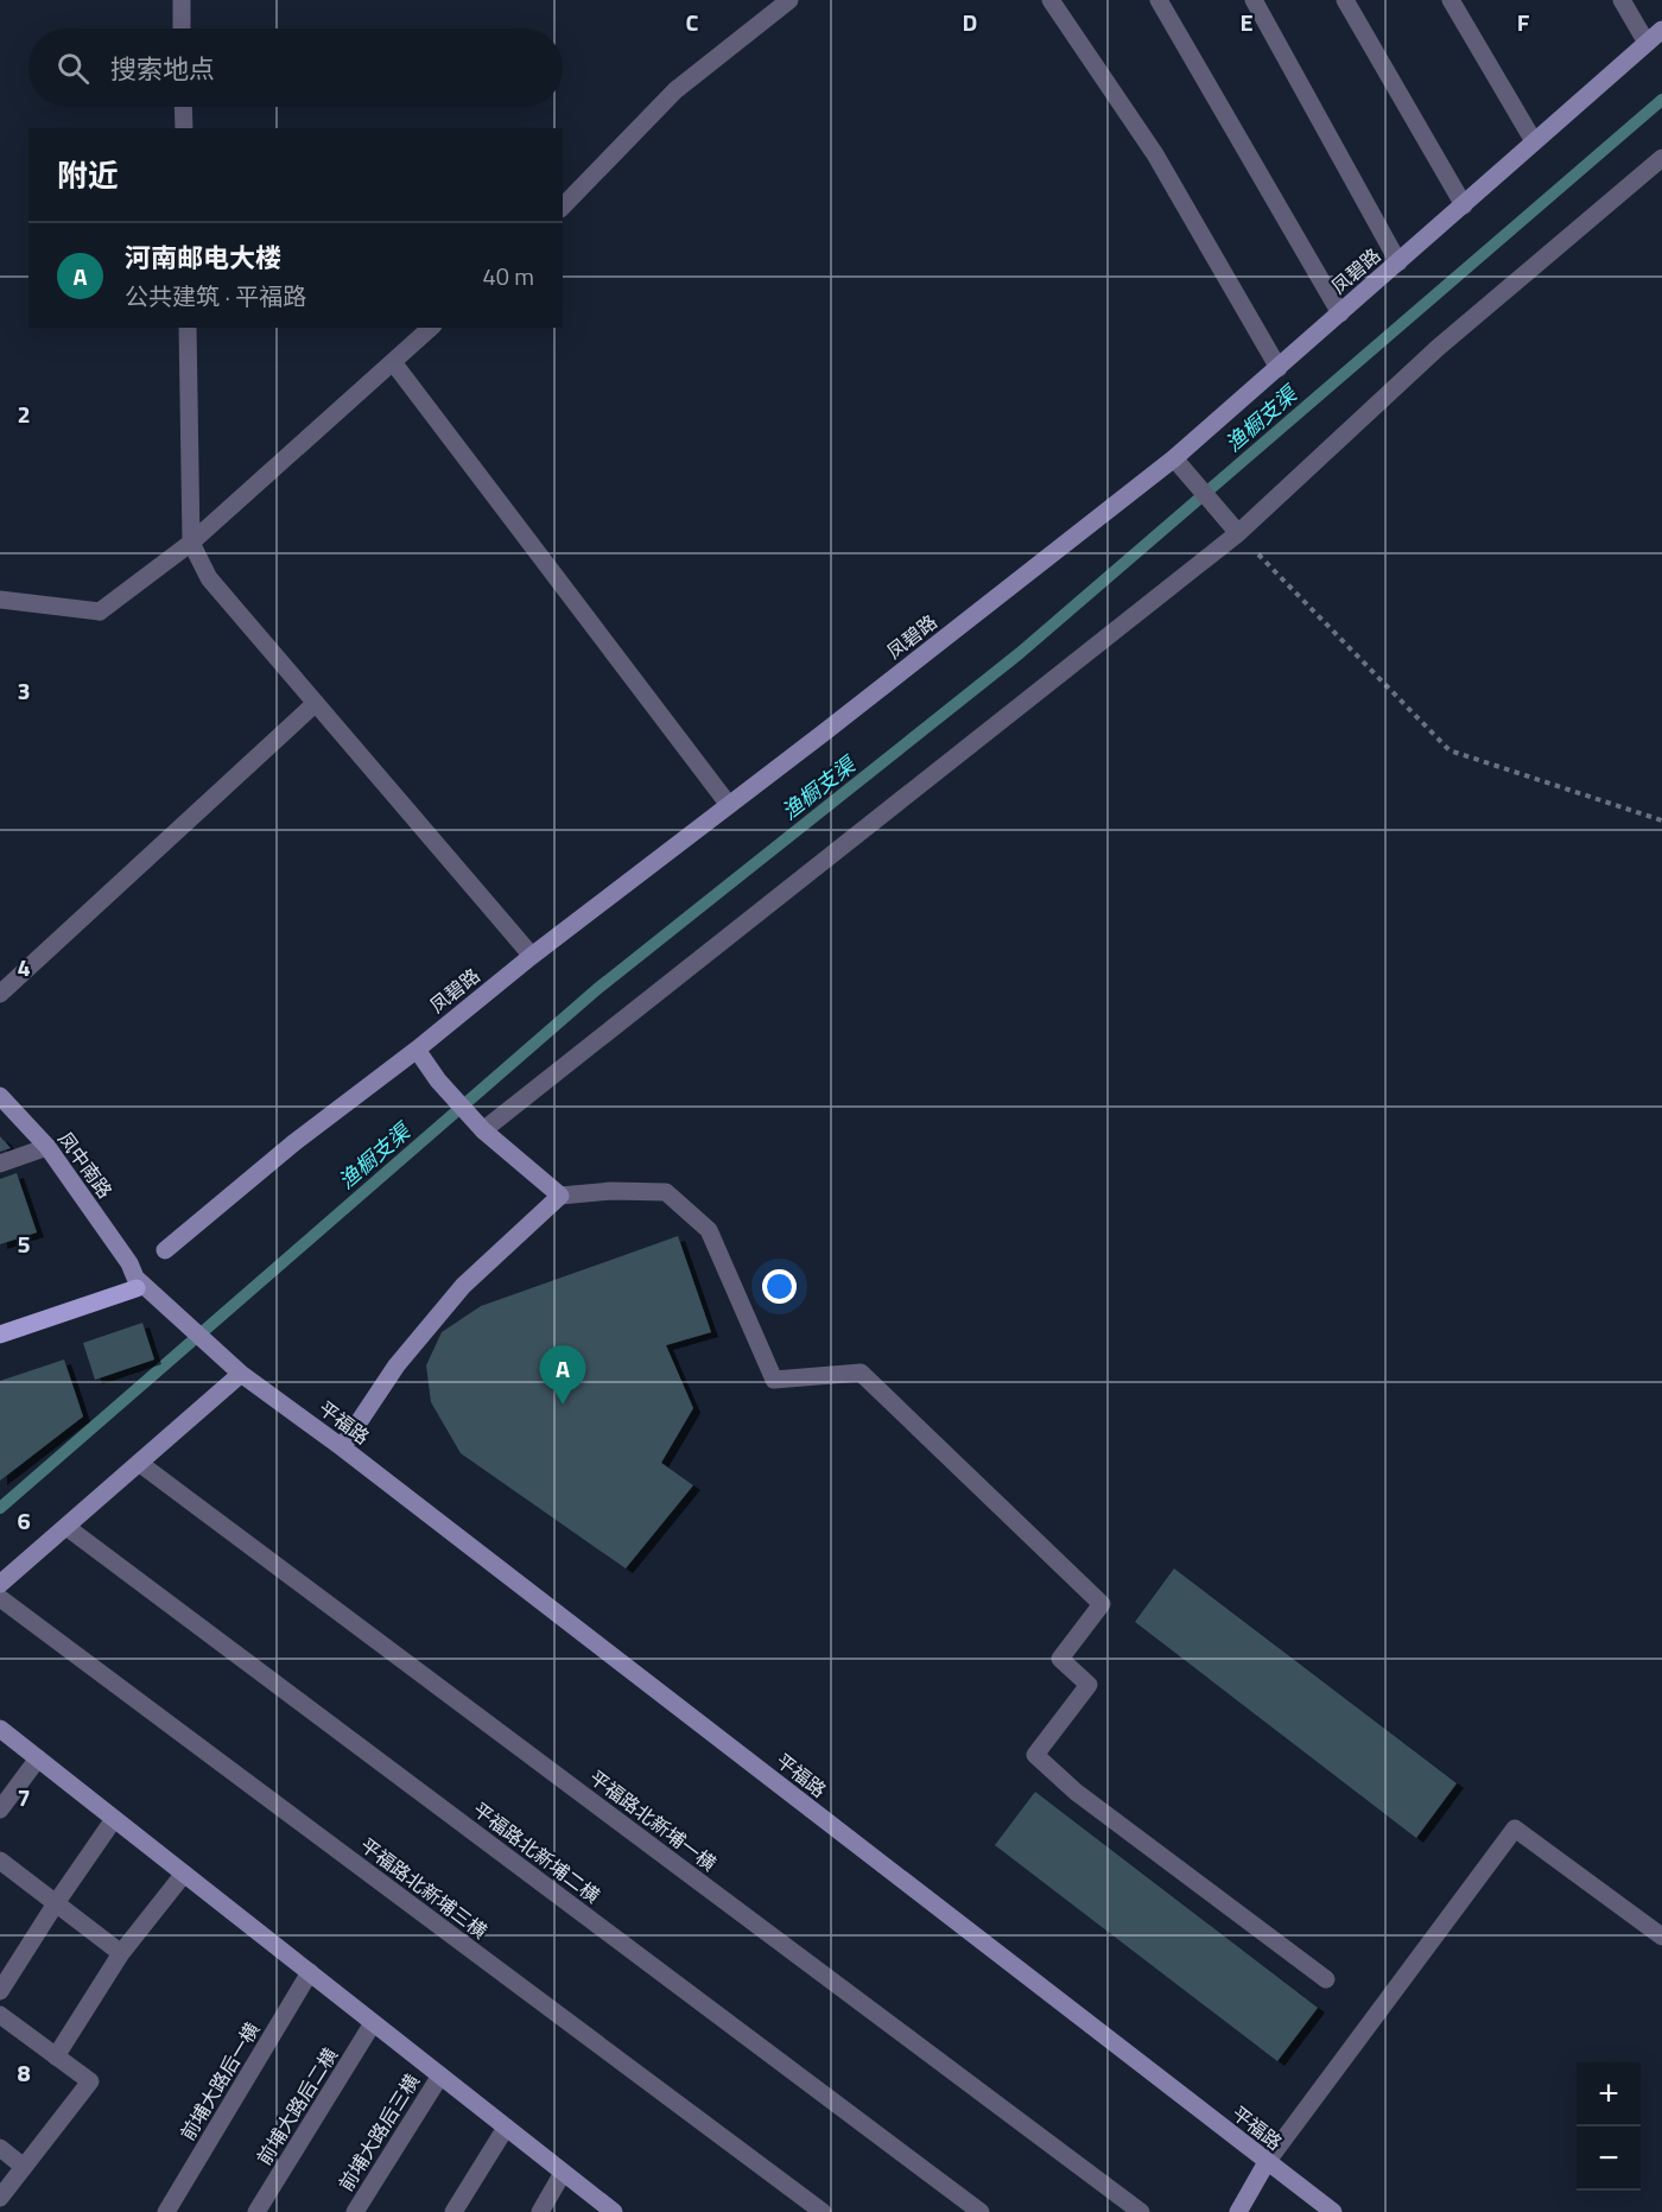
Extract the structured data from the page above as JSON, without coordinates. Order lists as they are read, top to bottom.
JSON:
{
  "streets": {
    "street": [
      "凤碧路",
      "凤中南路",
      "平福路",
      "平福路北新埔一横",
      "平福路北新埔二横",
      "平福路北新埔三横",
      "前埔大路后一横",
      "前埔大路后二横",
      "前埔大路后三横"
    ]
  },
  "crossings": [
    ["凤中南路", "平福路"]
  ],
  "water": ["渔橱支渠"],
  "page": {
    "search": "搜索地点",
    "heading": "附近",
    "list": [
      {
        "mark": "A",
        "name": "河南邮电大楼",
        "note": "公共建筑 · 平福路",
        "value": "40 m"
      }
    ],
    "pins": "A",
    "map_buttons": ["+", "−"]
  },
  "grid": {
    "columns": [
      "C",
      "D",
      "E",
      "F"
    ],
    "rows": [
      "2",
      "3",
      "4",
      "5",
      "6",
      "7",
      "8"
    ]
  }
}
